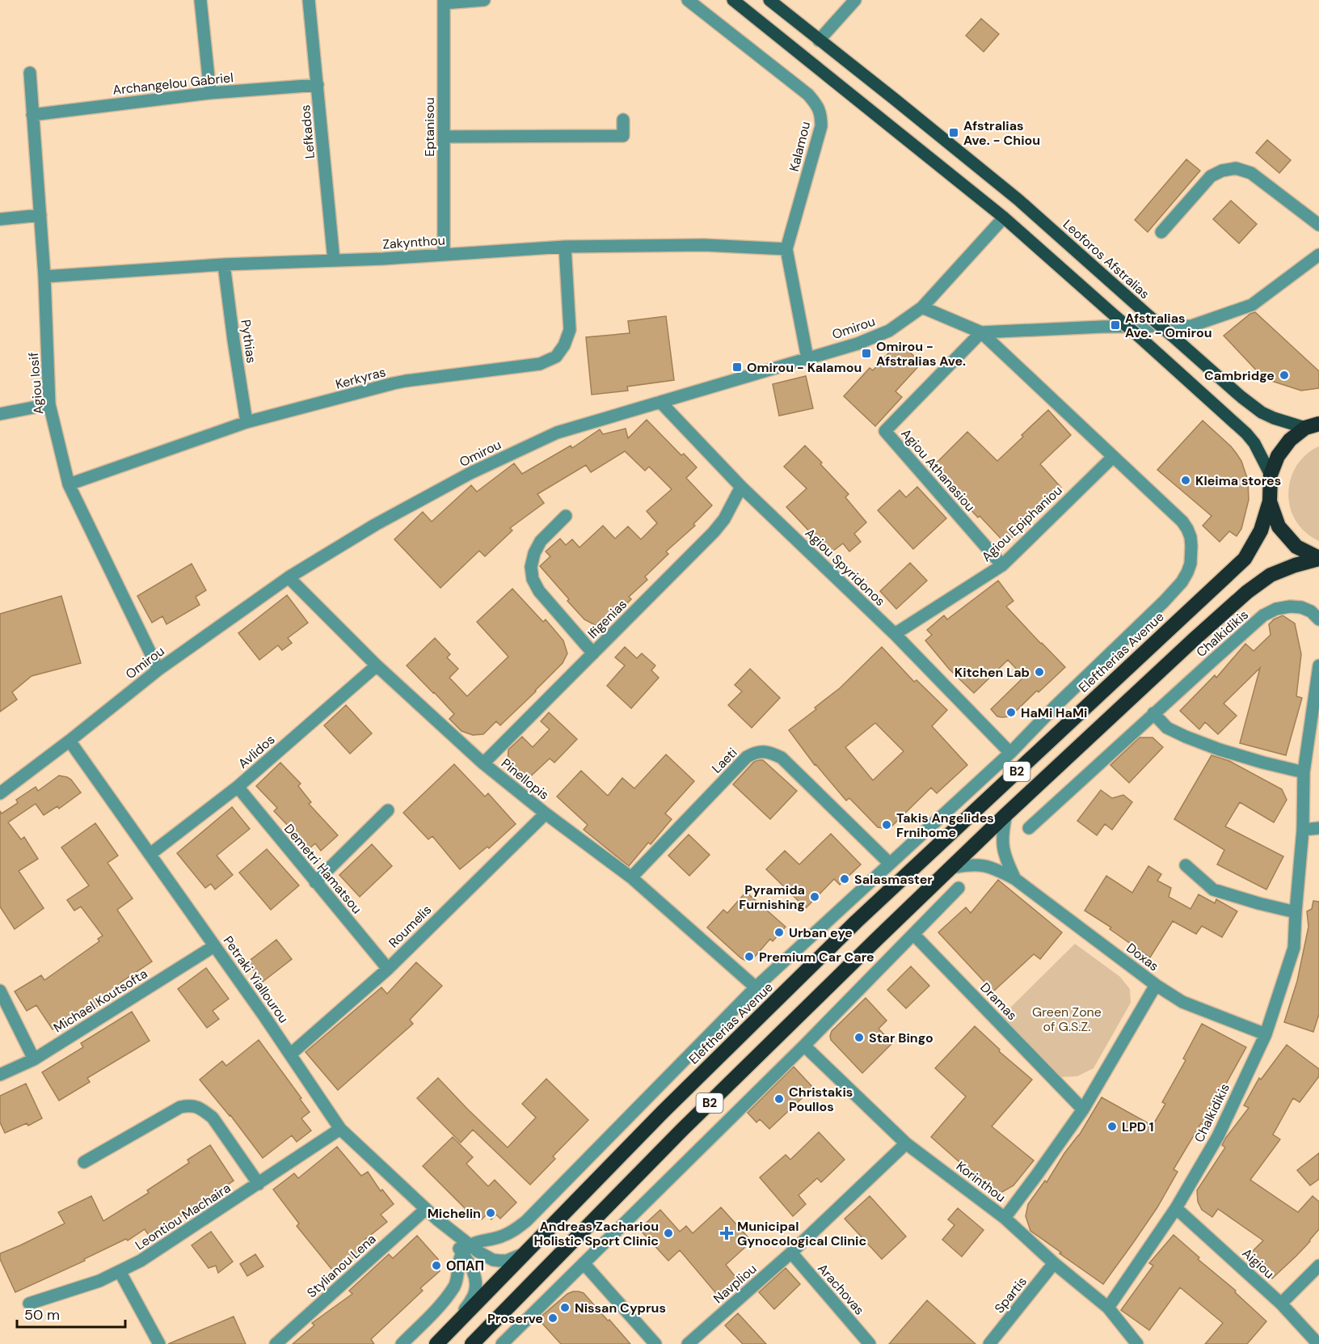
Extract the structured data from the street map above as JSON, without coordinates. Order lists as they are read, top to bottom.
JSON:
{
  "streets": {
    "highway": ["Eleftherias Avenue", "B2"],
    "main road": ["Leoforos Afstralias"],
    "street": [
      "Archangelou Gabriel",
      "Eptanisou",
      "Lefkados",
      "Kalamou",
      "Zakynthou",
      "Omirou",
      "Pythias",
      "Kerkyras",
      "Agiou Iosif",
      "Agiou Athanasiou",
      "Agiou Epiphaniou",
      "Agiou Spyridonos",
      "Ifigenias",
      "Chalkidikis",
      "Avlidos",
      "Laeti",
      "Pinellopis",
      "Demetri Hamatsou",
      "Roumelis",
      "Doxas",
      "Petraki Yiallourou",
      "Michael Koutsofta",
      "Dramas",
      "Korinthou",
      "Leontiou Machaira",
      "Aigiou",
      "Stylianou Lena",
      "Navpliou",
      "Arachovas",
      "Spartis"
    ]
  },
  "crossings": [
    ["Archangelou Gabriel", "Lefkados"],
    ["Archangelou Gabriel", "Agiou Iosif"],
    ["Eptanisou", "Zakynthou"],
    ["Lefkados", "Zakynthou"],
    ["Kalamou", "Zakynthou"],
    ["Kalamou", "Omirou"],
    ["Zakynthou", "Pythias"],
    ["Zakynthou", "Kerkyras"],
    ["Zakynthou", "Agiou Iosif"],
    ["Leoforos Afstralias", "B2"],
    ["Omirou", "Agiou Iosif"],
    ["Omirou", "Agiou Spyridonos"],
    ["Omirou", "Pinellopis"],
    ["Omirou", "Petraki Yiallourou"],
    ["Pythias", "Kerkyras"],
    ["Kerkyras", "Agiou Iosif"],
    ["Agiou Athanasiou", "Agiou Epiphaniou"],
    ["Agiou Epiphaniou", "Agiou Spyridonos"],
    ["Agiou Spyridonos", "Ifigenias"],
    ["Ifigenias", "Pinellopis"],
    ["Chalkidikis", "Doxas"],
    ["Chalkidikis", "Korinthou"],
    ["Chalkidikis", "Aigiou"],
    ["Eleftherias Avenue", "B2"],
    ["Eleftherias Avenue", "Petraki Yiallourou"],
    ["Avlidos", "Pinellopis"],
    ["Avlidos", "Demetri Hamatsou"],
    ["Avlidos", "Petraki Yiallourou"],
    ["Laeti", "Pinellopis"],
    ["B2", "Doxas"],
    ["Pinellopis", "Roumelis"],
    ["Demetri Hamatsou", "Roumelis"],
    ["Roumelis", "Petraki Yiallourou"],
    ["Petraki Yiallourou", "Michael Koutsofta"],
    ["Petraki Yiallourou", "Leontiou Machaira"],
    ["Petraki Yiallourou", "Stylianou Lena"],
    ["Korinthou", "Navpliou"],
    ["Korinthou", "Spartis"],
    ["Navpliou", "Arachovas"]
  ],
  "parks": ["Green Zone of G.S.Z."],
  "places": {
    "transit": [
      "Afstralias Ave. - Chiou",
      "Afstralias Ave. - Omirou",
      "Omirou - Afstralias Ave.",
      "Omirou - Kalamou"
    ],
    "other": [
      "Cambridge",
      "Kleima stores",
      "Kitchen Lab",
      "HaMi HaMi",
      "Takis Angelides Frnihome",
      "Salasmaster",
      "Pyramida Furnishing",
      "Urban eye",
      "Premium Car Care",
      "Star Bingo",
      "Christakis Poullos",
      "LPD 1",
      "Michelin",
      "Andreas Zachariou Holistic Sport Clinic",
      "ΟΠΑΠ",
      "Nissan Cyprus",
      "Proserve"
    ],
    "health": ["Municipal Gynocological Clinic"]
  },
  "scale_bar": "50 m"
}
